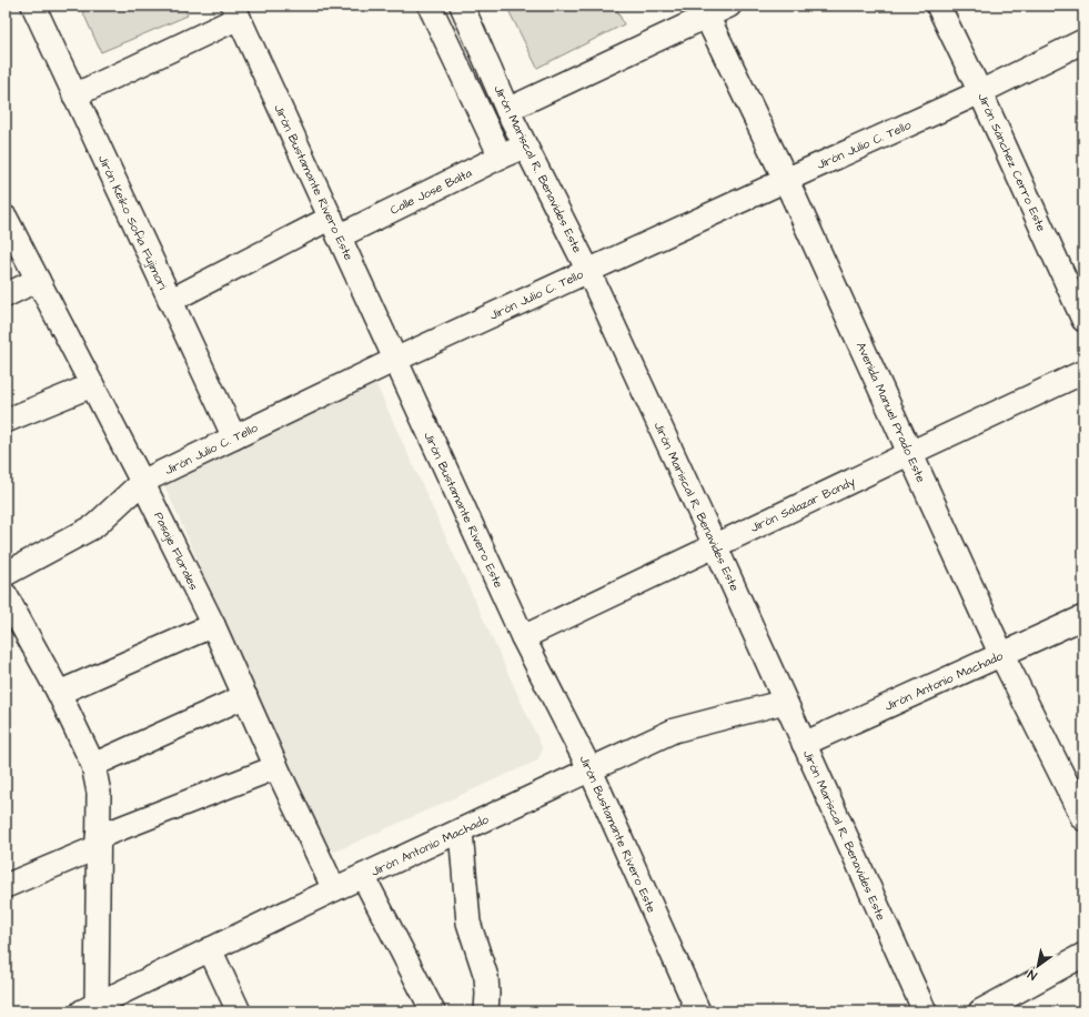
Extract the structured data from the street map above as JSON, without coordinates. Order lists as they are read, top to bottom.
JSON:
{
  "streets": {
    "street": [
      "Jirón Julio C. Tello",
      "Jirón Sánchez Cerro Este",
      "Jirón Mariscal R. Benavides Este",
      "Jirón Bustamante Rivero Este",
      "Calle Jose Balta",
      "Jirón Keiko Sofia Fujimori",
      "Avenida Manuel Prado Este",
      "Jirón Salazar Bondy",
      "Pasaje Florales",
      "Jirón Antonio Machado"
    ]
  },
  "crossings": [
    ["Jirón Julio C. Tello", "Jirón Sánchez Cerro Este"],
    ["Jirón Julio C. Tello", "Jirón Mariscal R. Benavides Este"],
    ["Jirón Julio C. Tello", "Jirón Bustamante Rivero Este"],
    ["Jirón Julio C. Tello", "Jirón Keiko Sofia Fujimori"],
    ["Jirón Julio C. Tello", "Avenida Manuel Prado Este"],
    ["Jirón Julio C. Tello", "Pasaje Florales"],
    ["Jirón Mariscal R. Benavides Este", "Calle Jose Balta"],
    ["Jirón Mariscal R. Benavides Este", "Jirón Salazar Bondy"],
    ["Jirón Mariscal R. Benavides Este", "Jirón Antonio Machado"],
    ["Jirón Bustamante Rivero Este", "Calle Jose Balta"],
    ["Jirón Bustamante Rivero Este", "Jirón Salazar Bondy"],
    ["Jirón Bustamante Rivero Este", "Jirón Antonio Machado"],
    ["Calle Jose Balta", "Jirón Keiko Sofia Fujimori"],
    ["Avenida Manuel Prado Este", "Jirón Salazar Bondy"],
    ["Avenida Manuel Prado Este", "Jirón Antonio Machado"],
    ["Pasaje Florales", "Jirón Antonio Machado"]
  ],
  "north": "bottom left"
}
